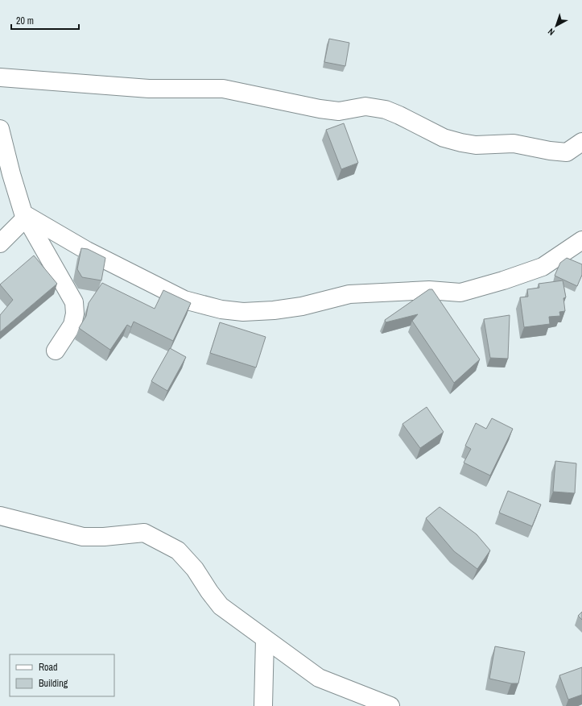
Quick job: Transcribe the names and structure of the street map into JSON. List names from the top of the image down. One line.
{"legend":["Road","Building"],"scale_bar":"20 m","north":"bottom left"}
